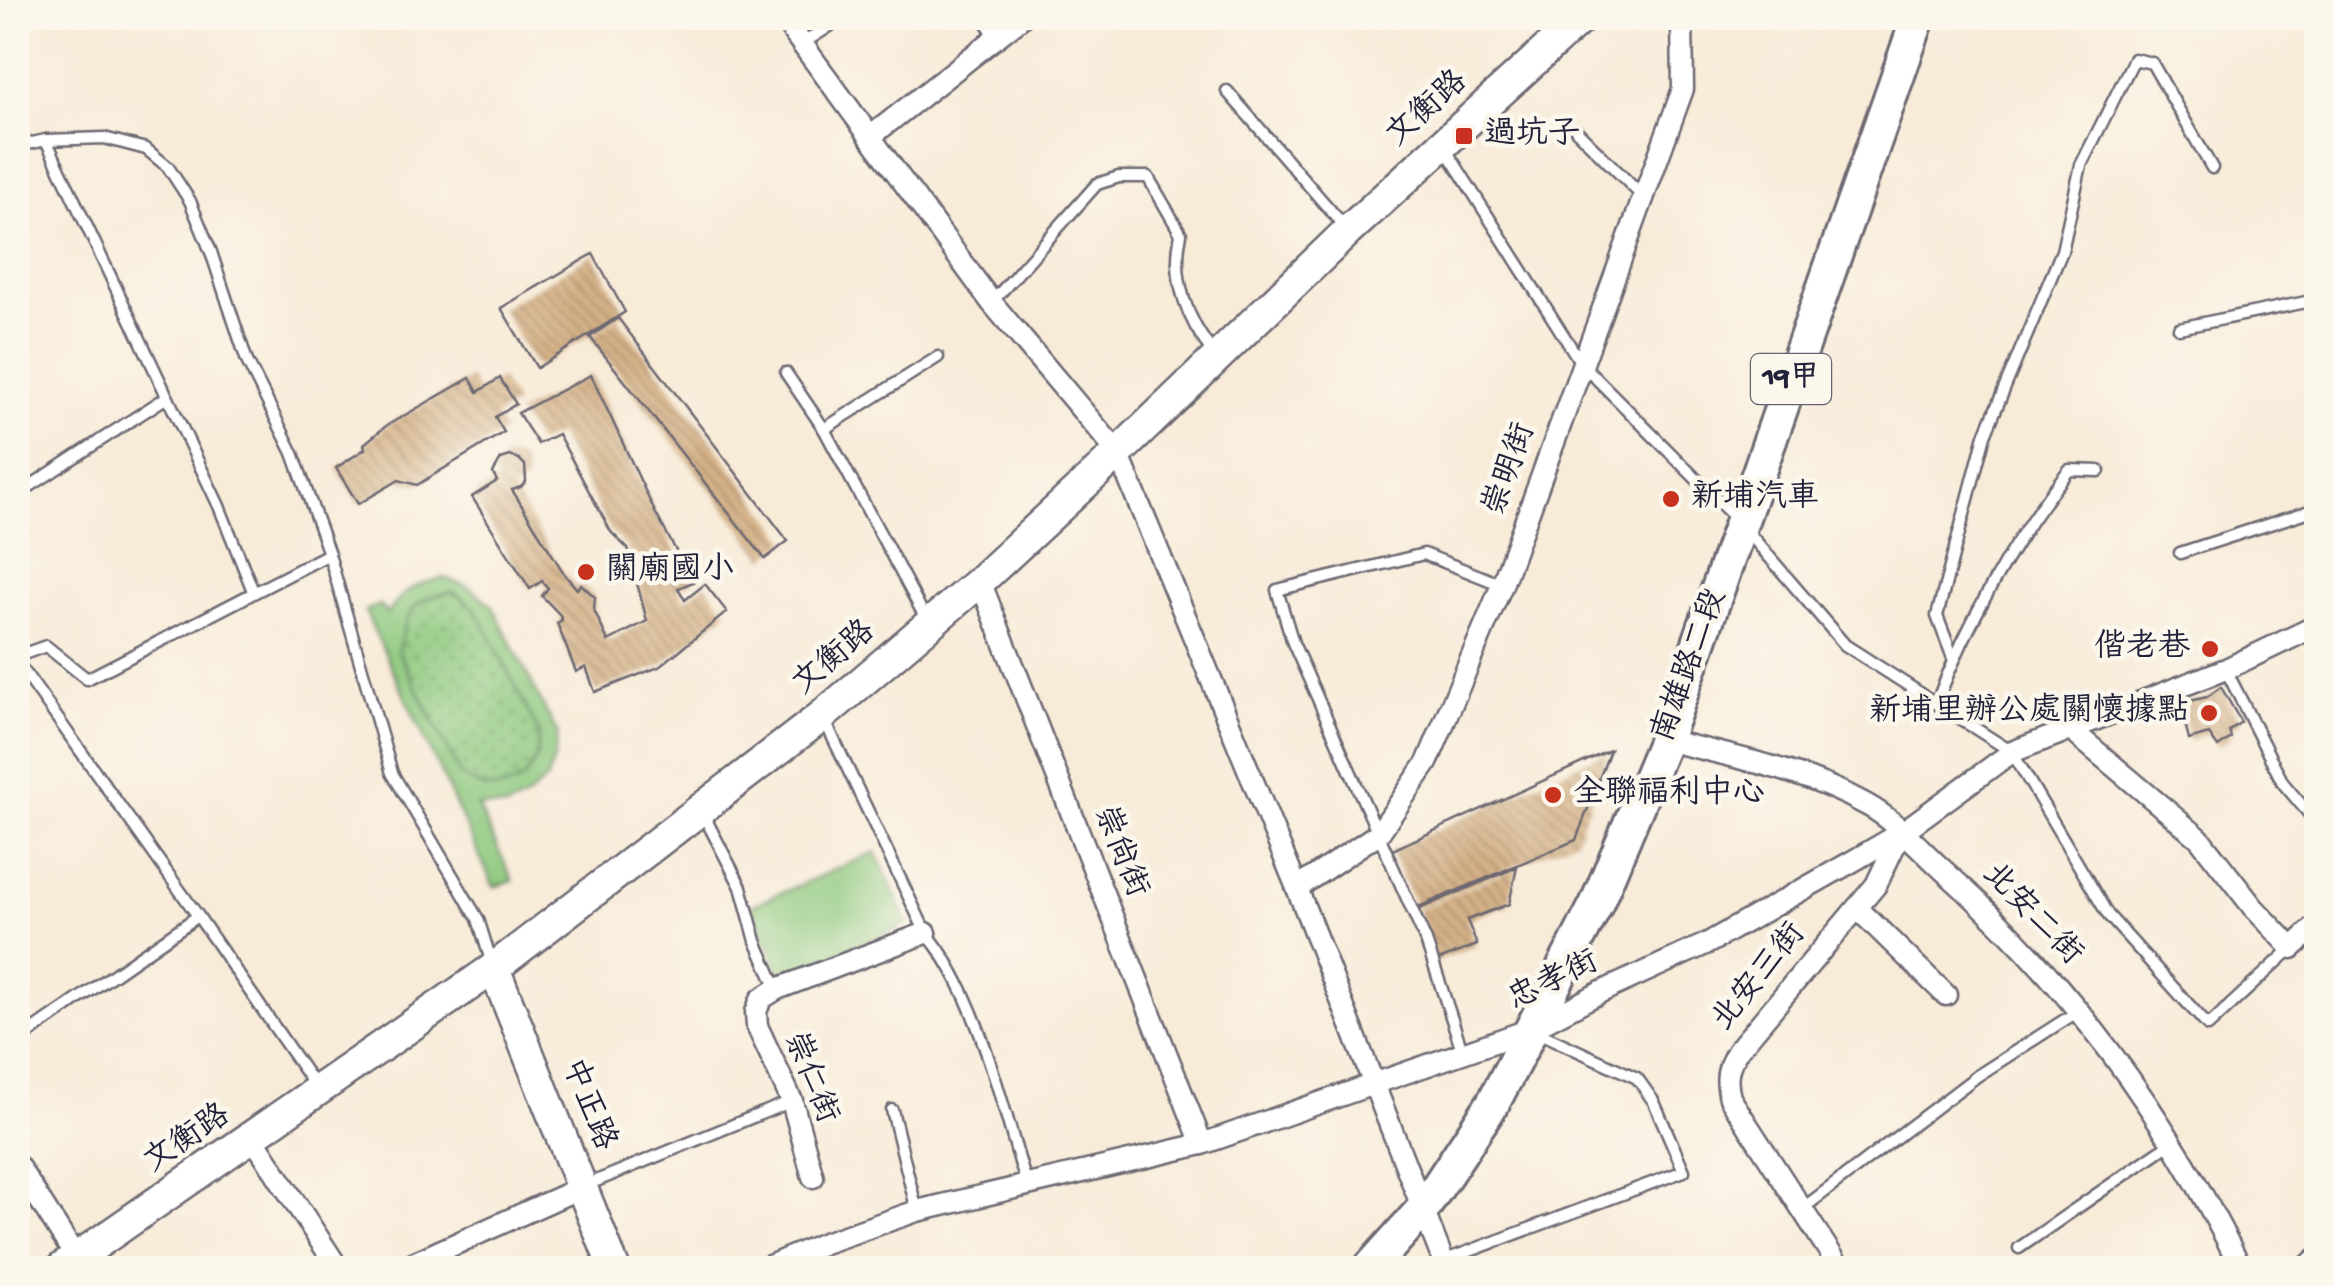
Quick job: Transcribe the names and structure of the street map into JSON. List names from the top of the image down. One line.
{"streets":{"main road":["19甲","南雄路二段"],"street":["文衡路","崇明街","崇尚街","北安二街","北安三街","忠孝街","崇仁街","中正路"]},"crossings":[["文衡路","崇尚街"],["文衡路","中正路"],["南雄路二段","北安二街"],["南雄路二段","忠孝街"],["崇尚街","忠孝街"],["北安二街","北安三街"],["北安二街","忠孝街"],["北安三街","忠孝街"]],"places":{"transit":["過坑子"],"other":["新埔汽車","關廟國小","偕老巷","新埔里辦公處關懷據點","全聯福利中心"]}}
